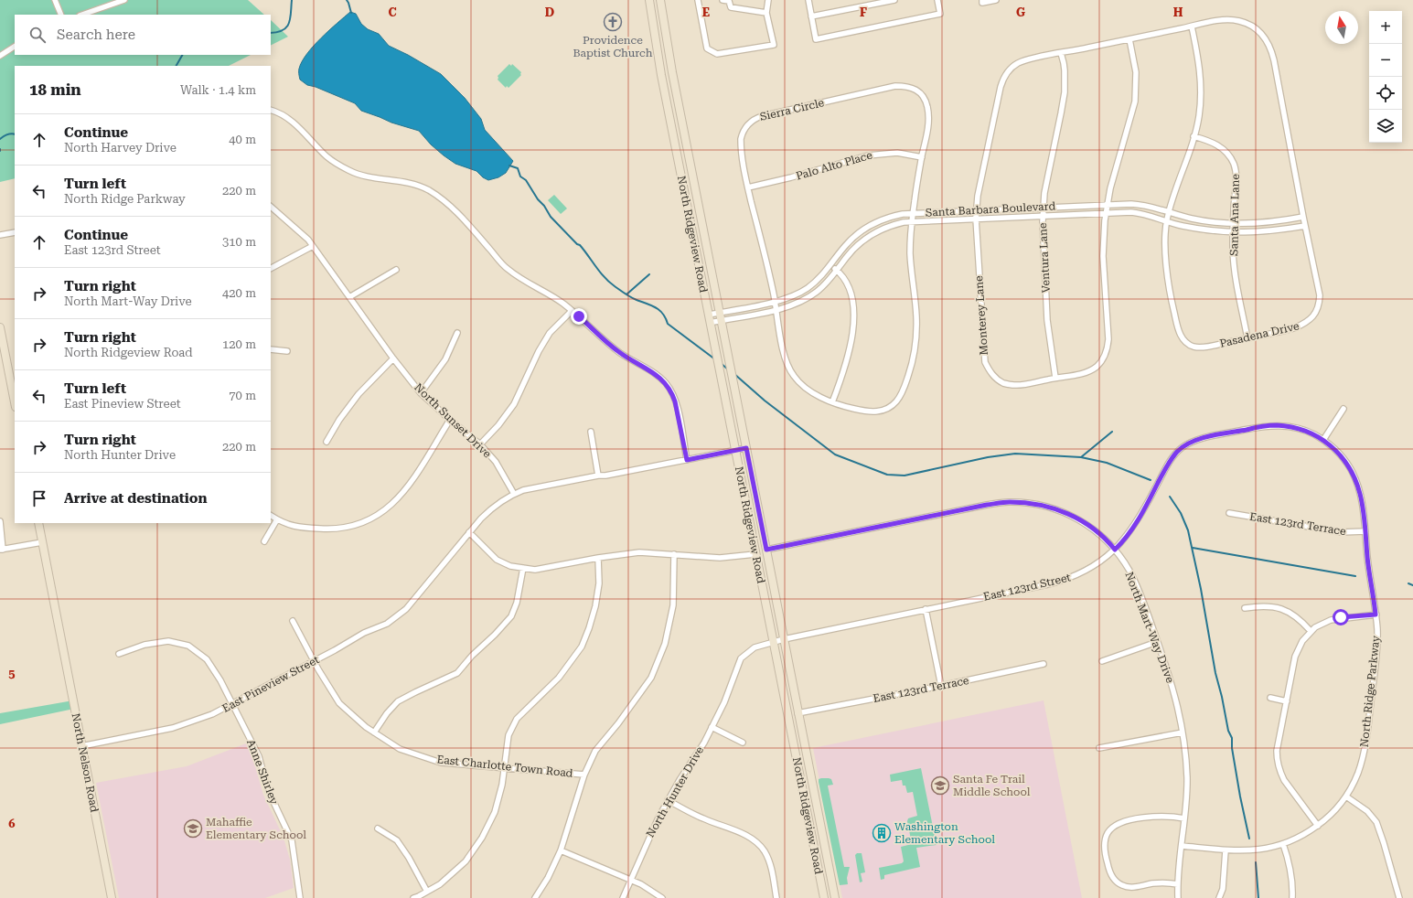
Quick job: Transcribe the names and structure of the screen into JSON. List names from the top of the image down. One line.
{"streets":{"main road":["North Ridgeview Road","North Nelson Road"],"street":["Sierra Circle","Palo Alto Place","Santa Barbara Boulevard","Santa Ana Lane","Ventura Lane","Monterey Lane","Pasadena Drive","North Sunset Drive","East 123rd Terrace","East 123rd Street","North Mart-Way Drive","East Pineview Street","North Ridge Parkway","East Charlotte Town Road","Anne Shirley","North Hunter Drive"]},"crossings":[["Sierra Circle","Palo Alto Place"],["Sierra Circle","Santa Barbara Boulevard"],["Santa Barbara Boulevard","Santa Ana Lane"],["Santa Barbara Boulevard","North Ridgeview Road"],["Santa Barbara Boulevard","Ventura Lane"],["Santa Barbara Boulevard","Monterey Lane"],["Santa Barbara Boulevard","Pasadena Drive"],["Santa Ana Lane","Pasadena Drive"],["North Ridgeview Road","East 123rd Terrace"],["North Ridgeview Road","East 123rd Street"],["North Ridgeview Road","North Mart-Way Drive"],["North Ridgeview Road","North Hunter Drive"],["Ventura Lane","Monterey Lane"],["Monterey Lane","Pasadena Drive"],["North Sunset Drive","East Pineview Street"],["East 123rd Terrace","North Ridge Parkway"],["East 123rd Street","North Mart-Way Drive"],["East 123rd Street","North Ridge Parkway"],["East 123rd Street","North Hunter Drive"],["North Mart-Way Drive","North Ridge Parkway"],["East Pineview Street","North Nelson Road"],["East Pineview Street","East Charlotte Town Road"],["East Pineview Street","Anne Shirley"]],"places":{"church":["Providence Baptist Church"],"school or university":["Santa Fe Trail Middle School","Mahaffie Elementary School"],"building":["Washington Elementary School"]},"north":"top","page":{"map_buttons":["+","−"],"search":"Search here","heading":["18 min","Walk · 1.4 km"],"list":[["Continue","North Harvey Drive","40 m"],["Turn left","North Ridge Parkway","220 m"],["Continue","East 123rd Street","310 m"],["Turn right","North Mart-Way Drive","420 m"],["Turn right","North Ridgeview Road","120 m"],["Turn left","East Pineview Street","70 m"],["Turn right","North Hunter Drive","220 m"],"Arrive at destination"]},"grid":{"columns":["C","D","E","F","G","H"],"rows":["5","6"]}}
